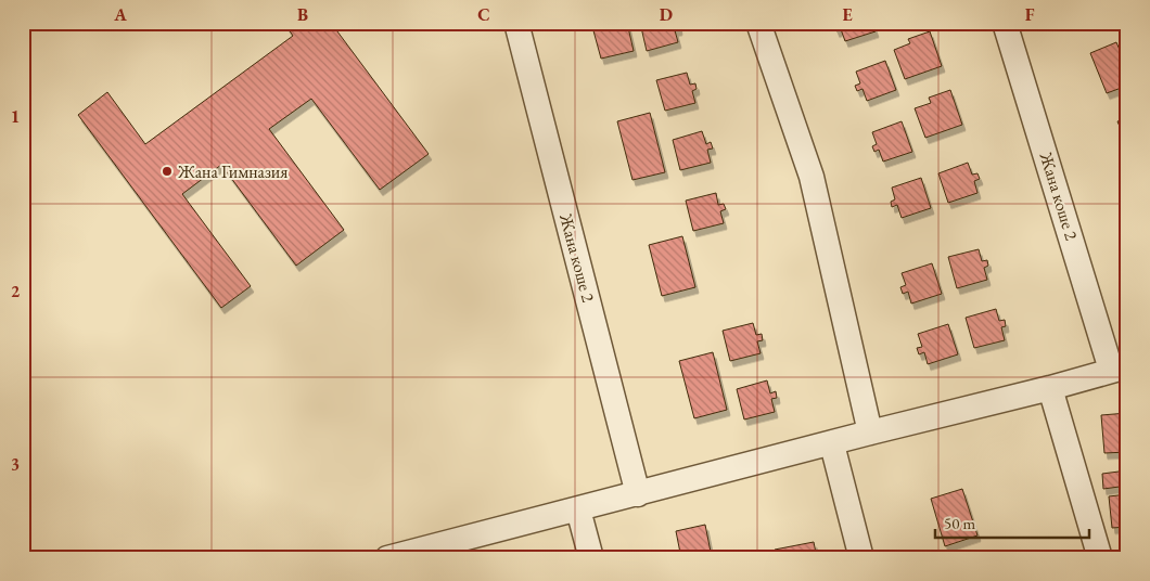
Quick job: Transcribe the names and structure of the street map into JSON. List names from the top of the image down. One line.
{"streets":{"street":["Жана коше 2"]},"places":["Жана Гимназия"],"scale_bar":"50 m","grid":{"columns":["A","B","C","D","E","F"],"rows":["1","2","3"]}}
